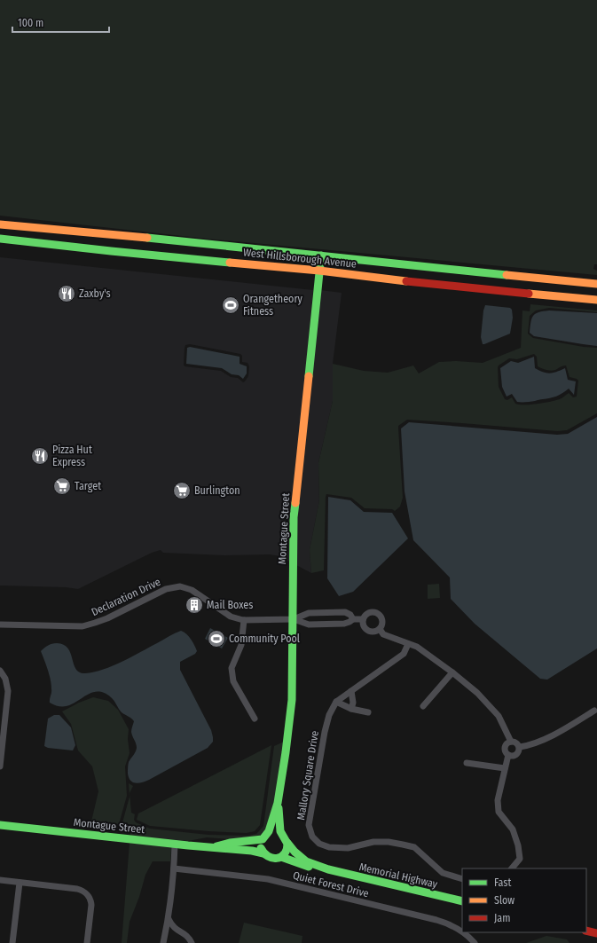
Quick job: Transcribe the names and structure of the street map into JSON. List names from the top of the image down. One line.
{"streets":{"main road":["West Hillsborough Avenue","Montague Street","Memorial Highway"],"street":["Declaration Drive","Mallory Square Drive","Quiet Forest Drive"]},"crossings":[["West Hillsborough Avenue","Montague Street"],["Montague Street","Declaration Drive"],["Montague Street","Memorial Highway"]],"places":{"restaurant":["Zaxby's","Pizza Hut Express"],"sports":["Orangetheory Fitness","Community Pool"],"supermarket":["Target","Burlington"],"building":["Mail Boxes"]},"legend":["Fast","Slow","Jam"],"scale_bar":"100 m"}
